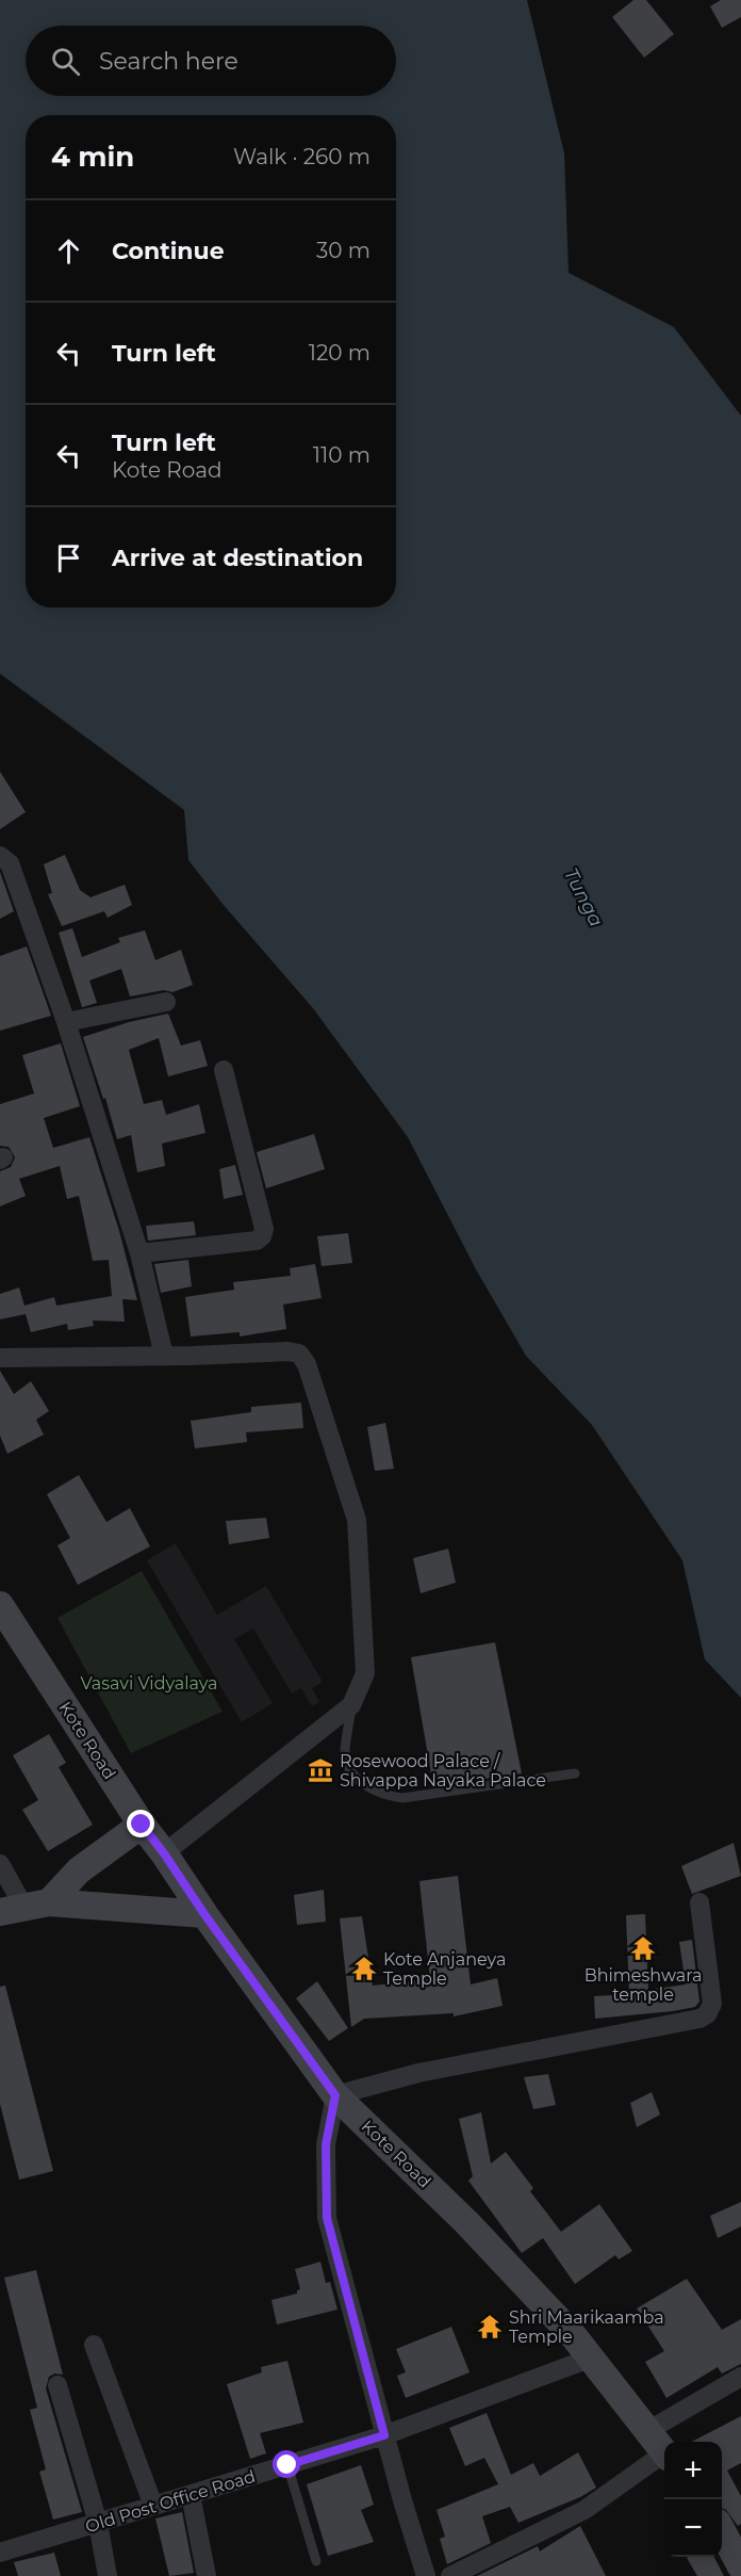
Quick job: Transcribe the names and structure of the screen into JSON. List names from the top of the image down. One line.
{"streets":{"street":["Kote Road","Old Post Office Road"]},"crossings":[["Kote Road","Old Post Office Road"]],"water":["Tunga"],"parks":["Vasavi Vidyalaya"],"places":{"museum":["Rosewood Palace / Shivappa Nayaka Palace"],"temple":["Bhimeshwara temple","Kote Anjaneya Temple","Shri Maarikaamba Temple"]},"page":{"search":"Search here","heading":["4 min","Walk · 260 m"],"list":[["Continue","30 m"],["Turn left","120 m"],["Turn left","Kote Road","110 m"],"Arrive at destination"],"map_buttons":["+","−"]}}
